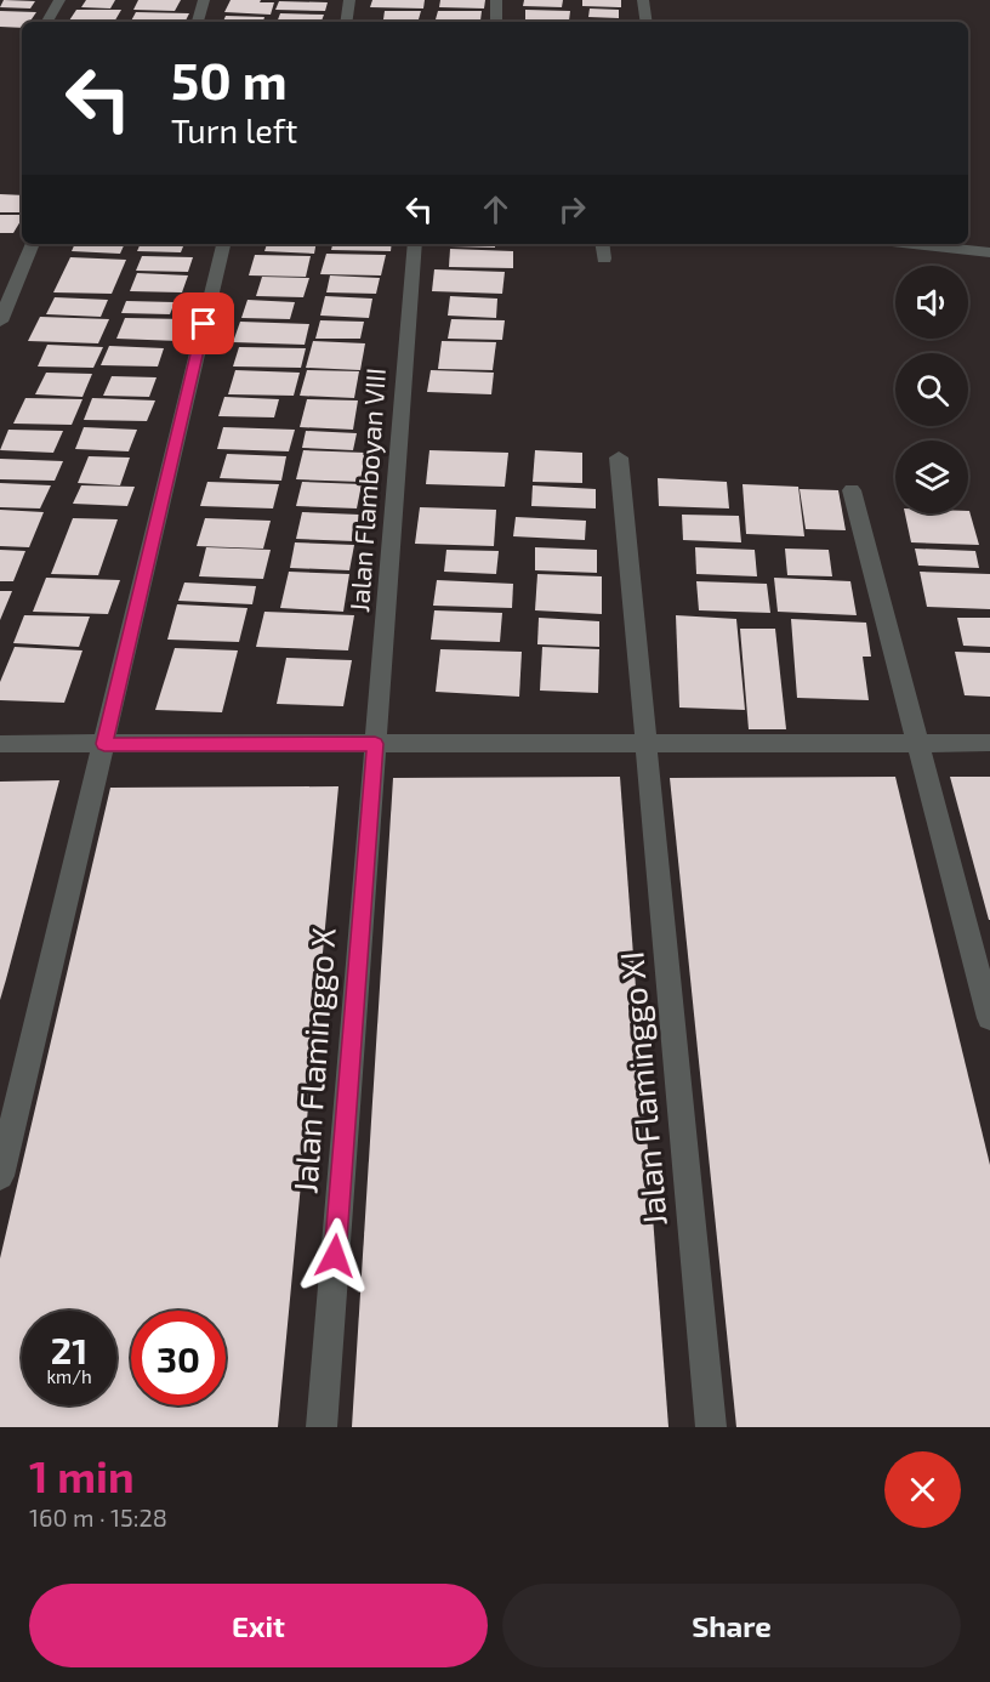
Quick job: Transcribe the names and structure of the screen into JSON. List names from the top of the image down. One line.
{"streets":{"street":["Jalan Flamboyan VIII","Jalan Flaminggo X","Jalan Flaminggo XI"]},"crossings":[["Jalan Flamboyan VIII","Jalan Flaminggo X"]],"page":{"turn":["50 m","Turn left"],"speed":"21 km/h","limit":"30","heading":["1 min","160 m · 15:28"],"buttons":["Exit","Share"]}}
